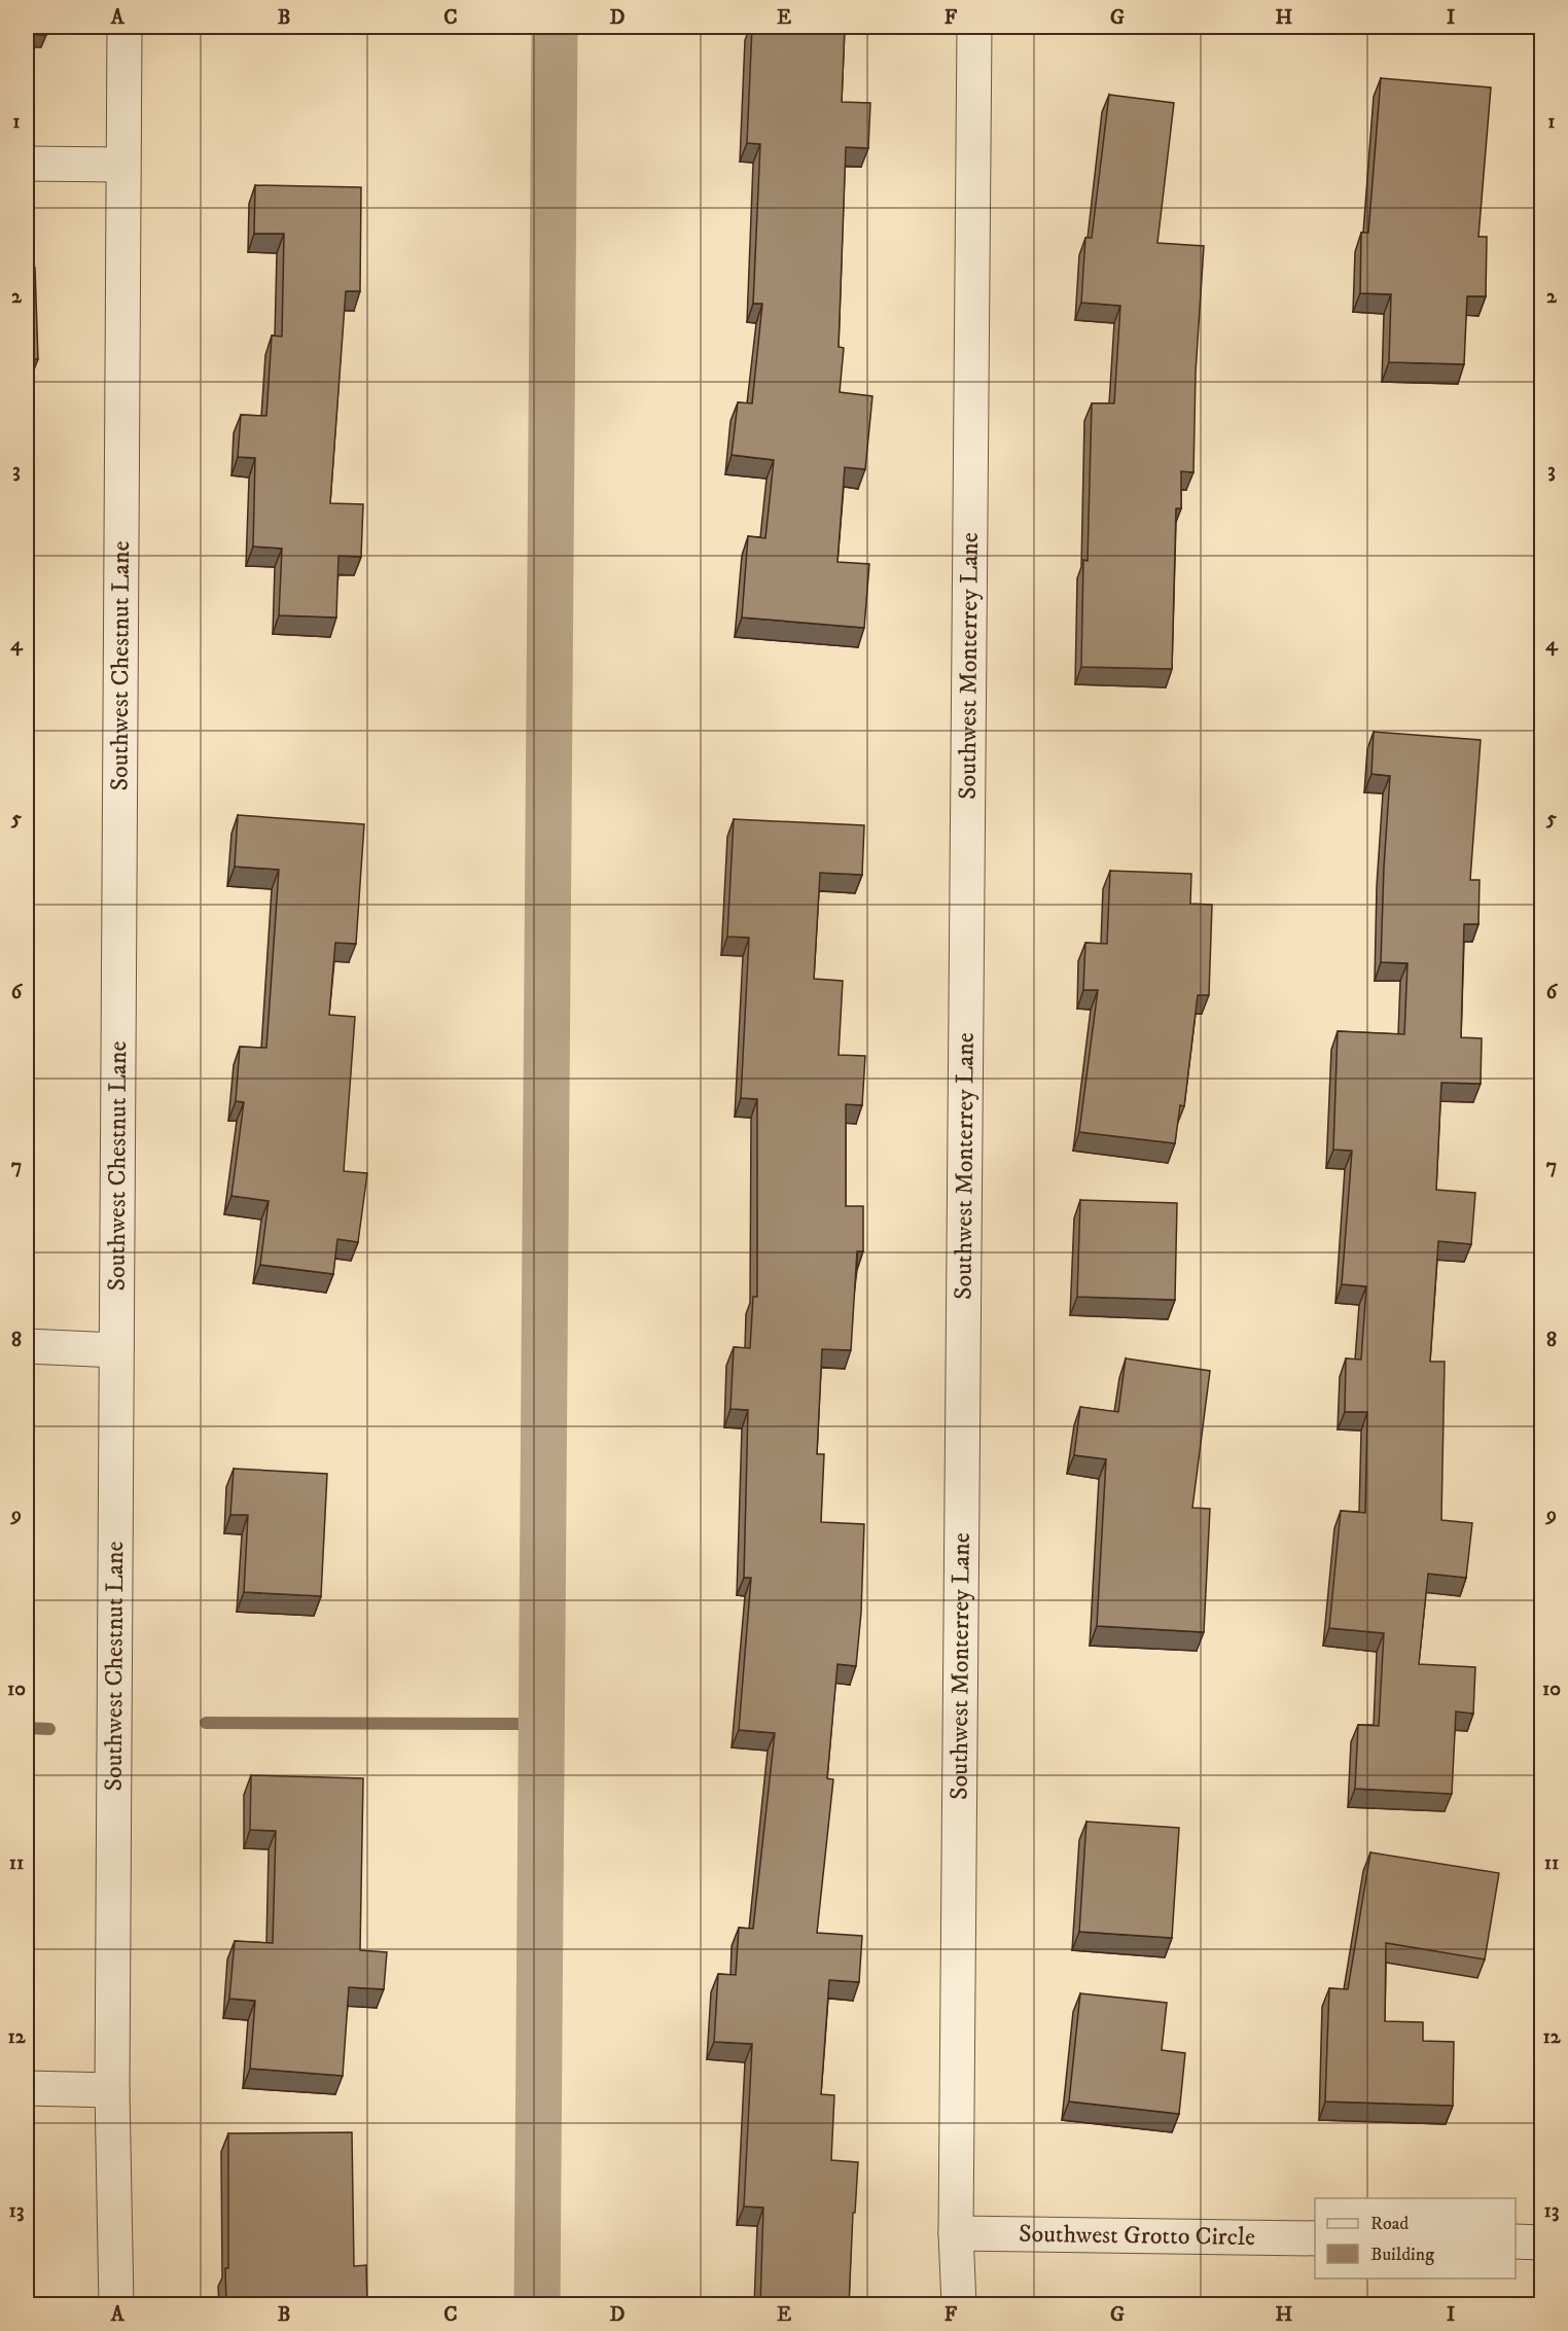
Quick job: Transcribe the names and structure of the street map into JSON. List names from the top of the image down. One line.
{"streets":{"street":["Southwest Chestnut Lane","Southwest Monterrey Lane","Southwest Grotto Circle"]},"crossings":[["Southwest Monterrey Lane","Southwest Grotto Circle"]],"legend":["Road","Building"],"grid":{"columns":["A","B","C","D","E","F","G","H","I"],"rows":["1","2","3","4","5","6","7","8","9","10","11","12","13"]}}
